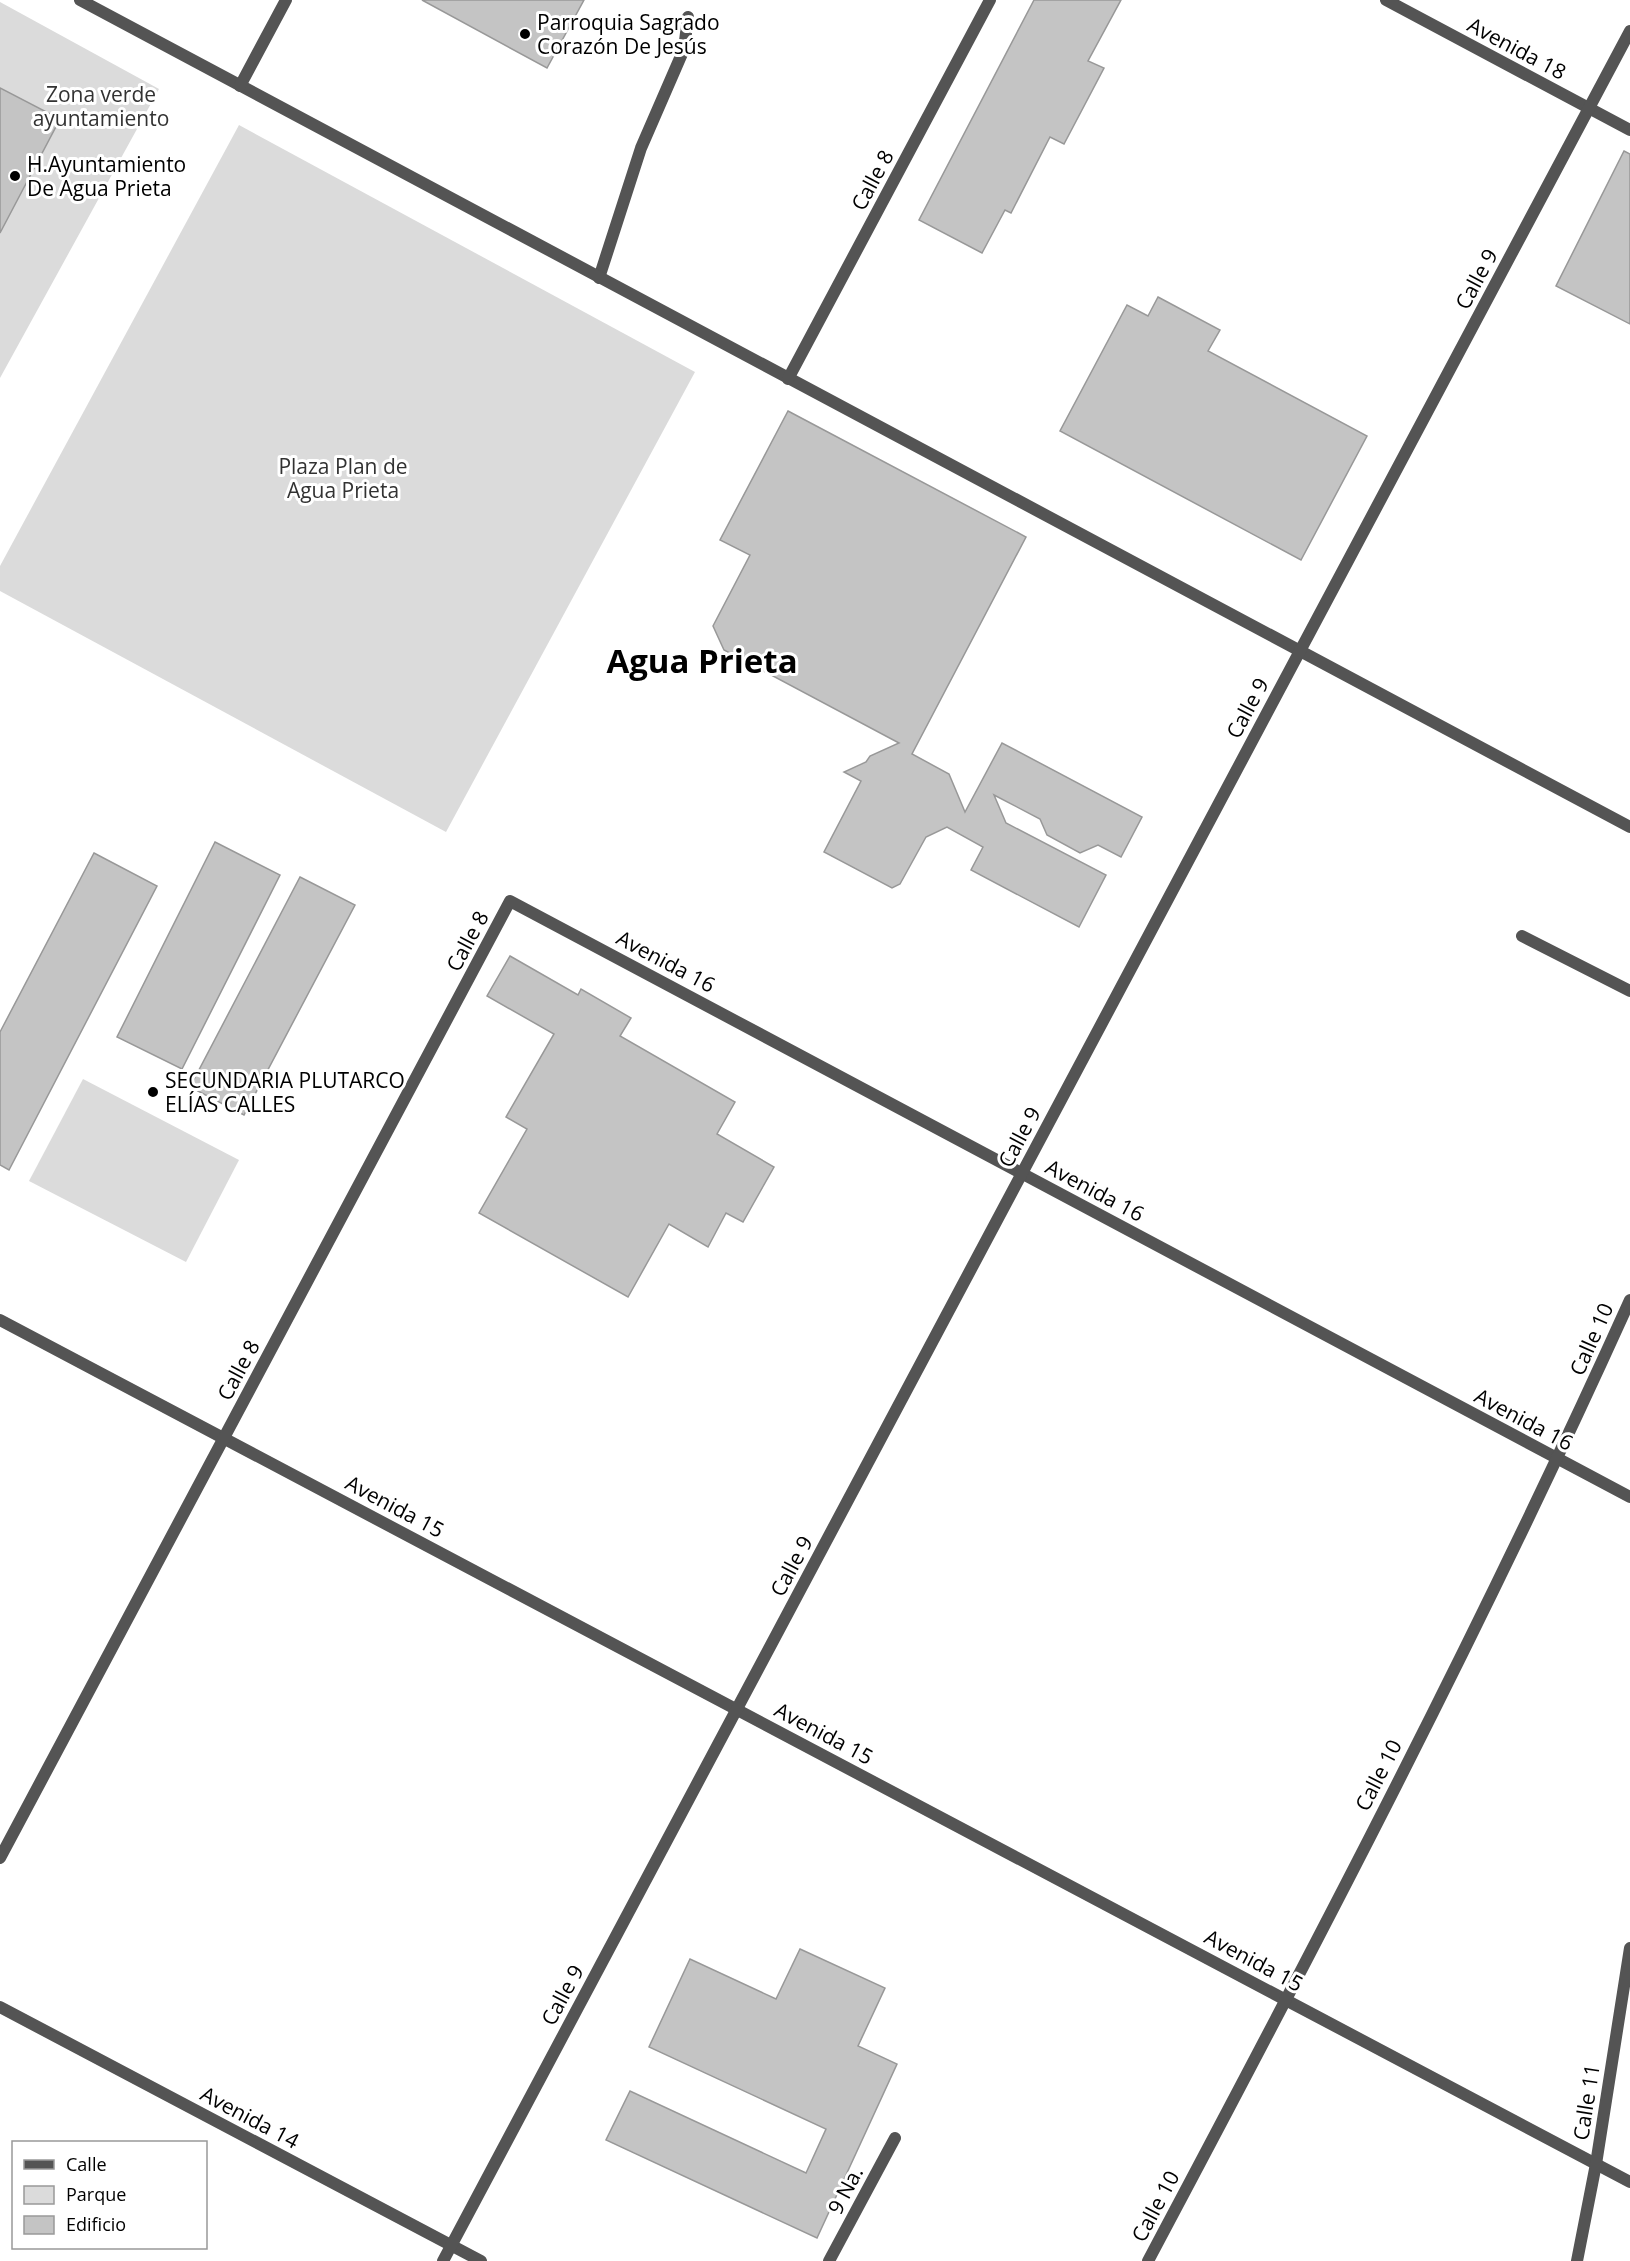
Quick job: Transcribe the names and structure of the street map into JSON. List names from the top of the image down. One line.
{"streets":{"street":["Avenida 18","Calle 8","Calle 9","Avenida 16","Calle 10","Avenida 15","Calle 11","Avenida 14","9 Na."]},"crossings":[["Avenida 18","Calle 9"],["Calle 8","Avenida 16"],["Calle 8","Avenida 15"],["Calle 9","Avenida 16"],["Calle 9","Avenida 15"],["Calle 9","Avenida 14"],["Avenida 16","Calle 10"],["Calle 10","Avenida 15"],["Avenida 15","Calle 11"]],"districts":["Agua Prieta"],"parks":["Zona verde ayuntamiento","Plaza Plan de Agua Prieta"],"places":["Parroquia Sagrado Corazón De Jesús","H.Ayuntamiento De Agua Prieta","SECUNDARIA PLUTARCO ELÍAS CALLES"],"legend":["Calle","Parque","Edificio"]}
